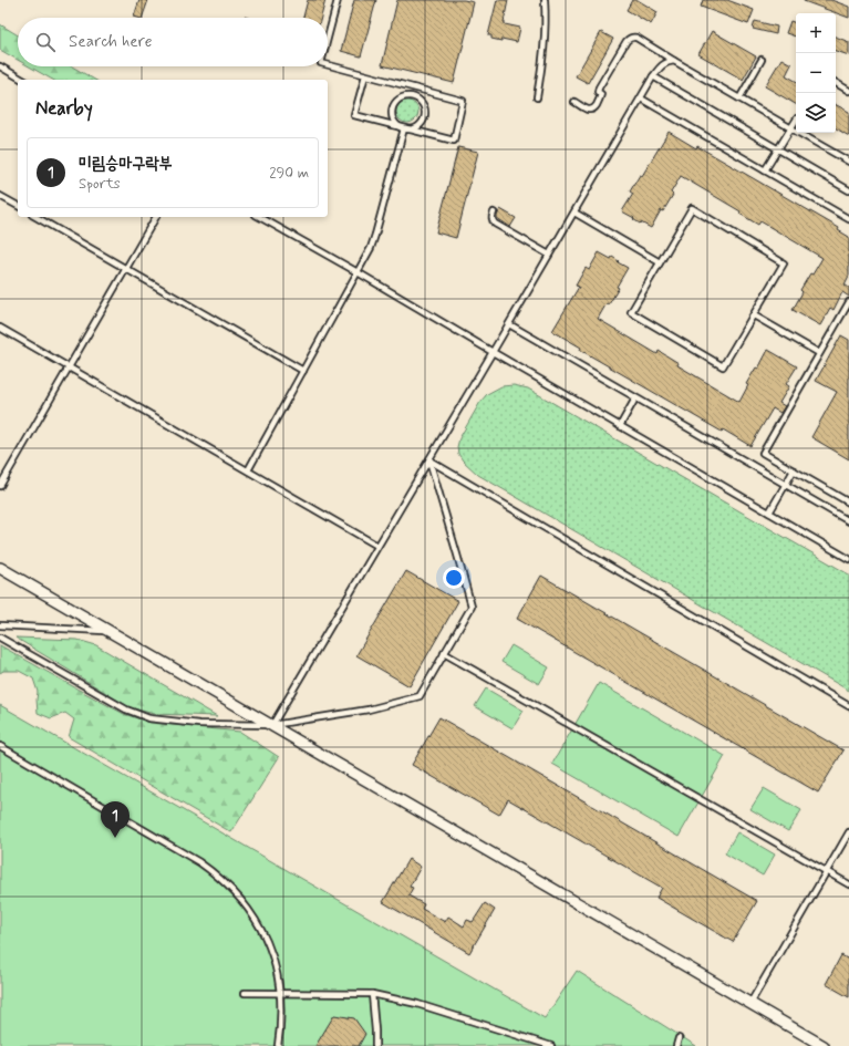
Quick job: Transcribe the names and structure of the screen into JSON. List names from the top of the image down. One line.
{"page":{"map_buttons":["+","−"],"search":"Search here","heading":"Nearby","list":[{"mark":"1","name":"미림승마구락부","note":"Sports","value":"290 m"}],"pins":"1"}}
